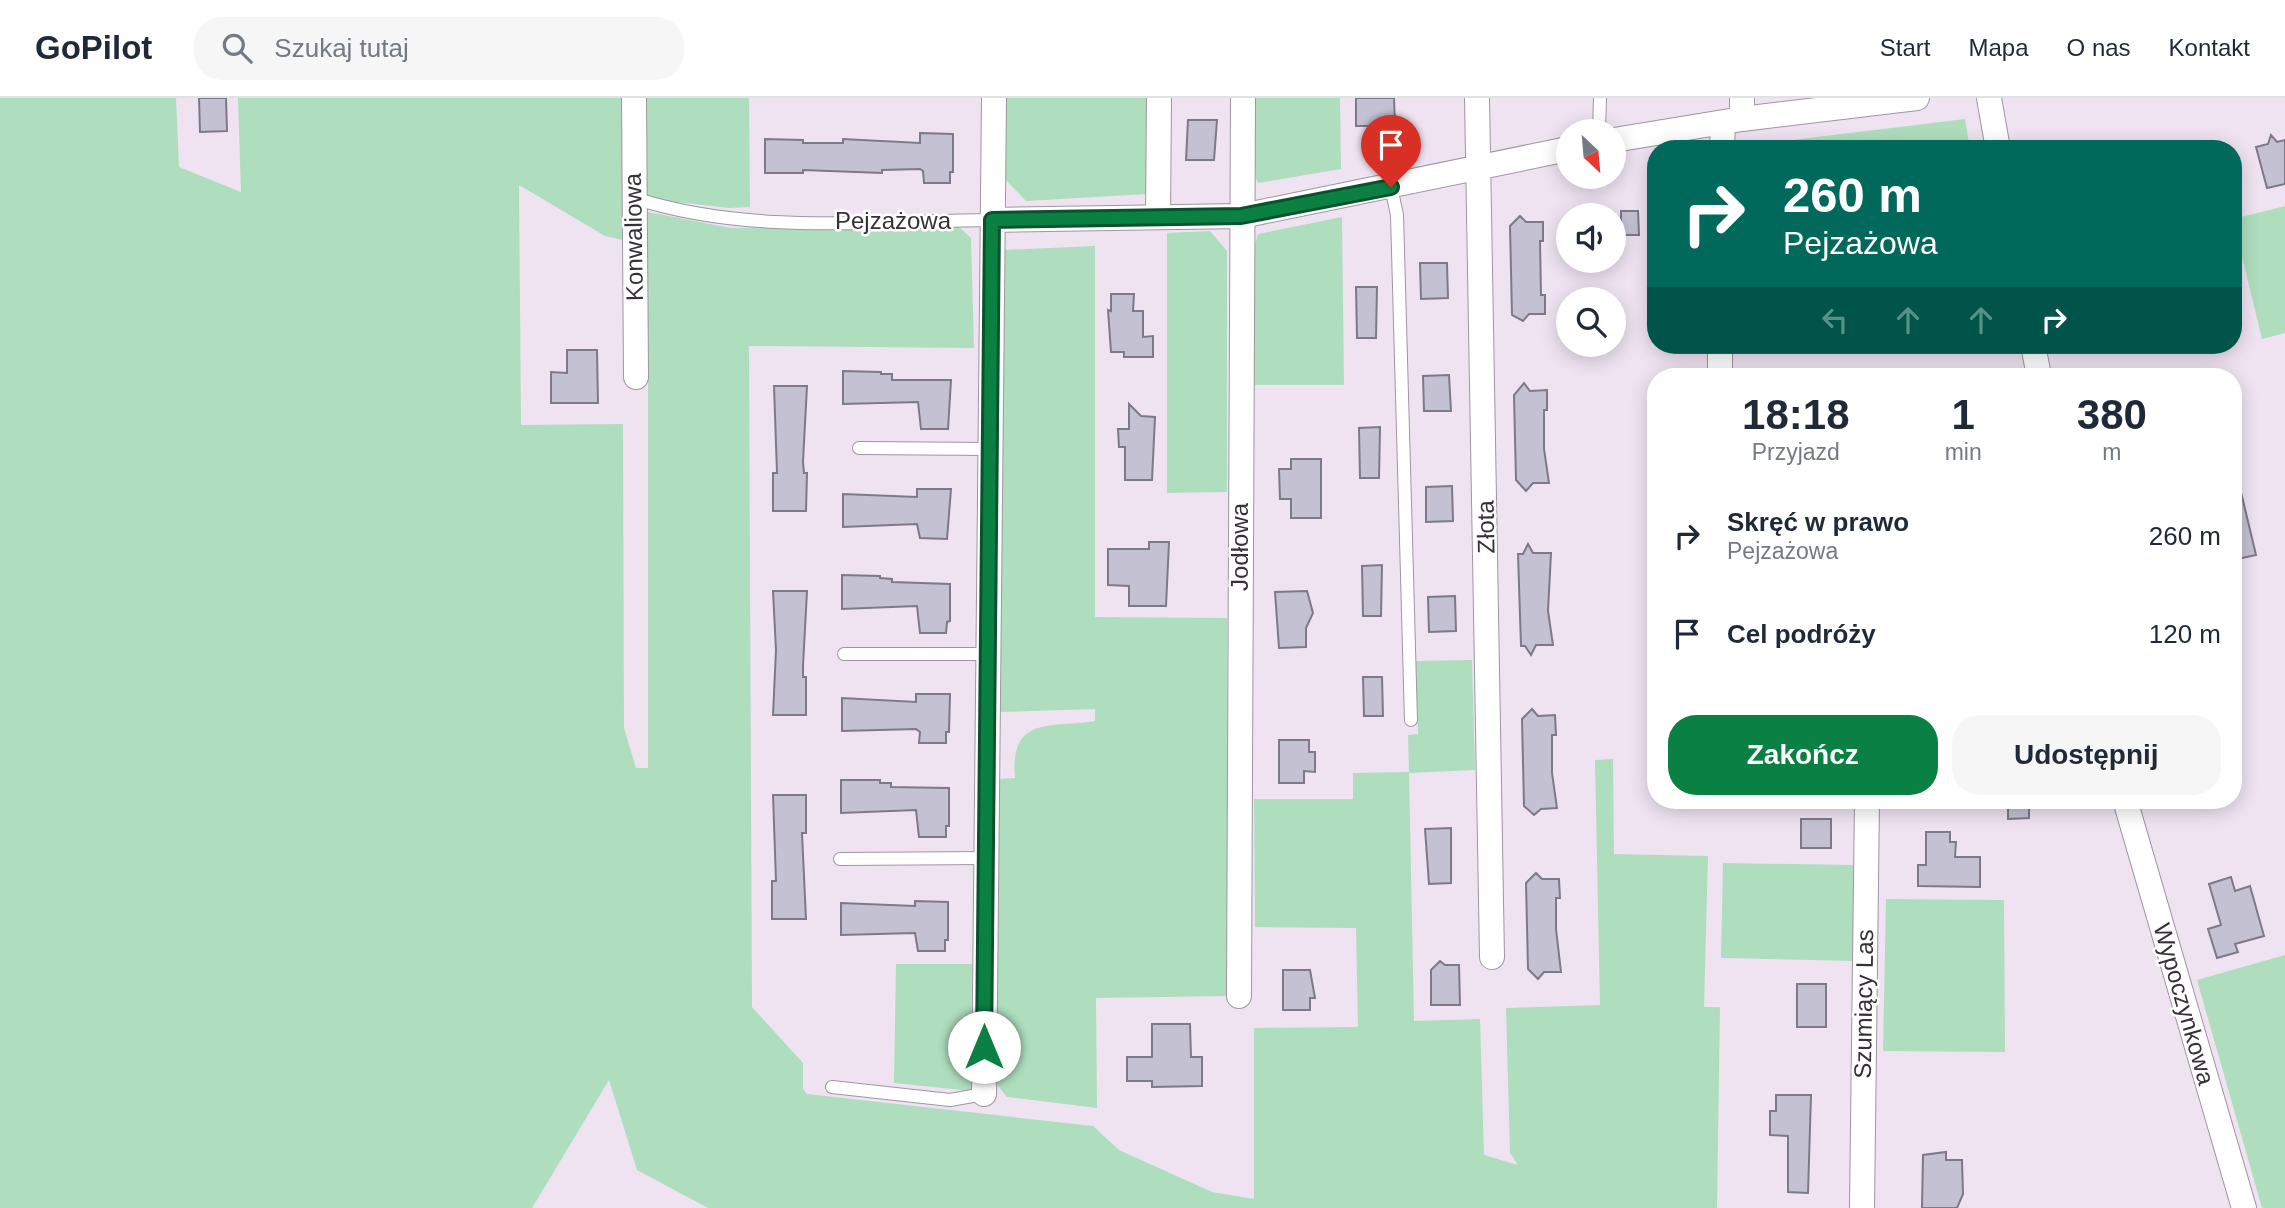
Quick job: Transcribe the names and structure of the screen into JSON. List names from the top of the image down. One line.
{"streets":{"street":["Pejzażowa","Konwaliowa","Złota","Jodłowa","Szumiący Las","Wypoczynkowa"]},"crossings":[["Pejzażowa","Konwaliowa"],["Pejzażowa","Złota"],["Pejzażowa","Jodłowa"]],"north":"bottom right","page":{"header":"GoPilot","search":"Szukaj tutaj","nav":["Start","Mapa","O nas","Kontakt"],"turn":["260 m","Pejzażowa"],"eta":["18:18","Przyjazd","1","min","380","m"],"list":[{"name":"Skręć w prawo","note":"Pejzażowa","value":"260 m"},{"name":"Cel podróży","value":"120 m"}],"buttons":["Zakończ","Udostępnij"]}}
